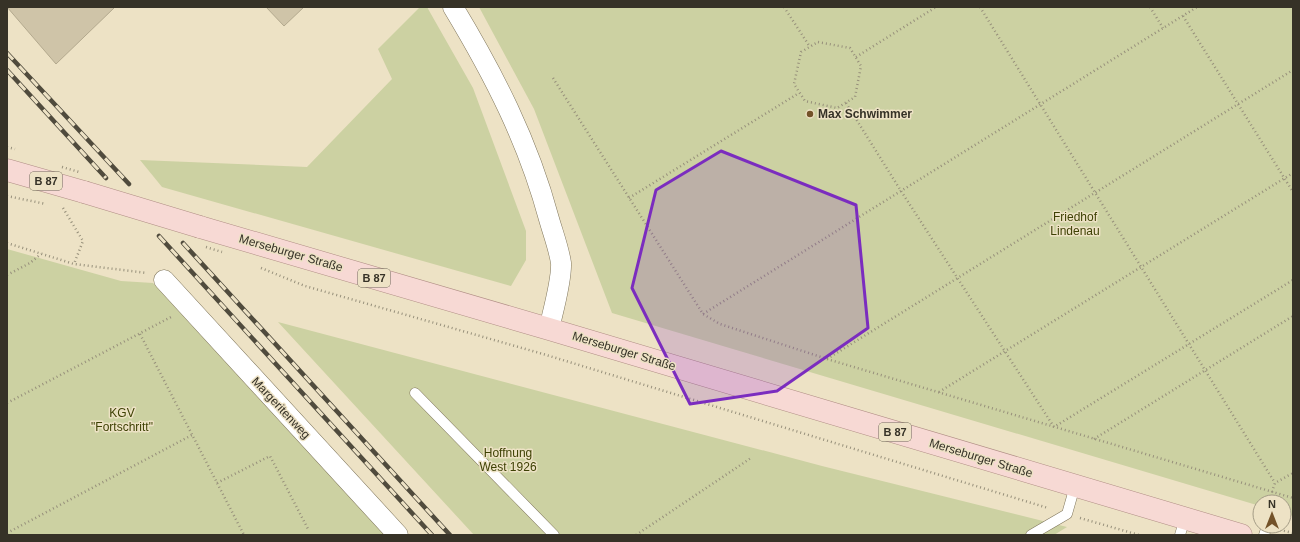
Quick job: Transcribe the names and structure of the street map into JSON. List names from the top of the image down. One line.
{"streets":{"main road":["B 87","Merseburger Straße"],"street":["Margeritenweg"]},"parks":["Friedhof Lindenau","KGV \"Fortschritt\"","Hoffnung West 1926"],"places":["Max Schwimmer"],"north":"top"}
